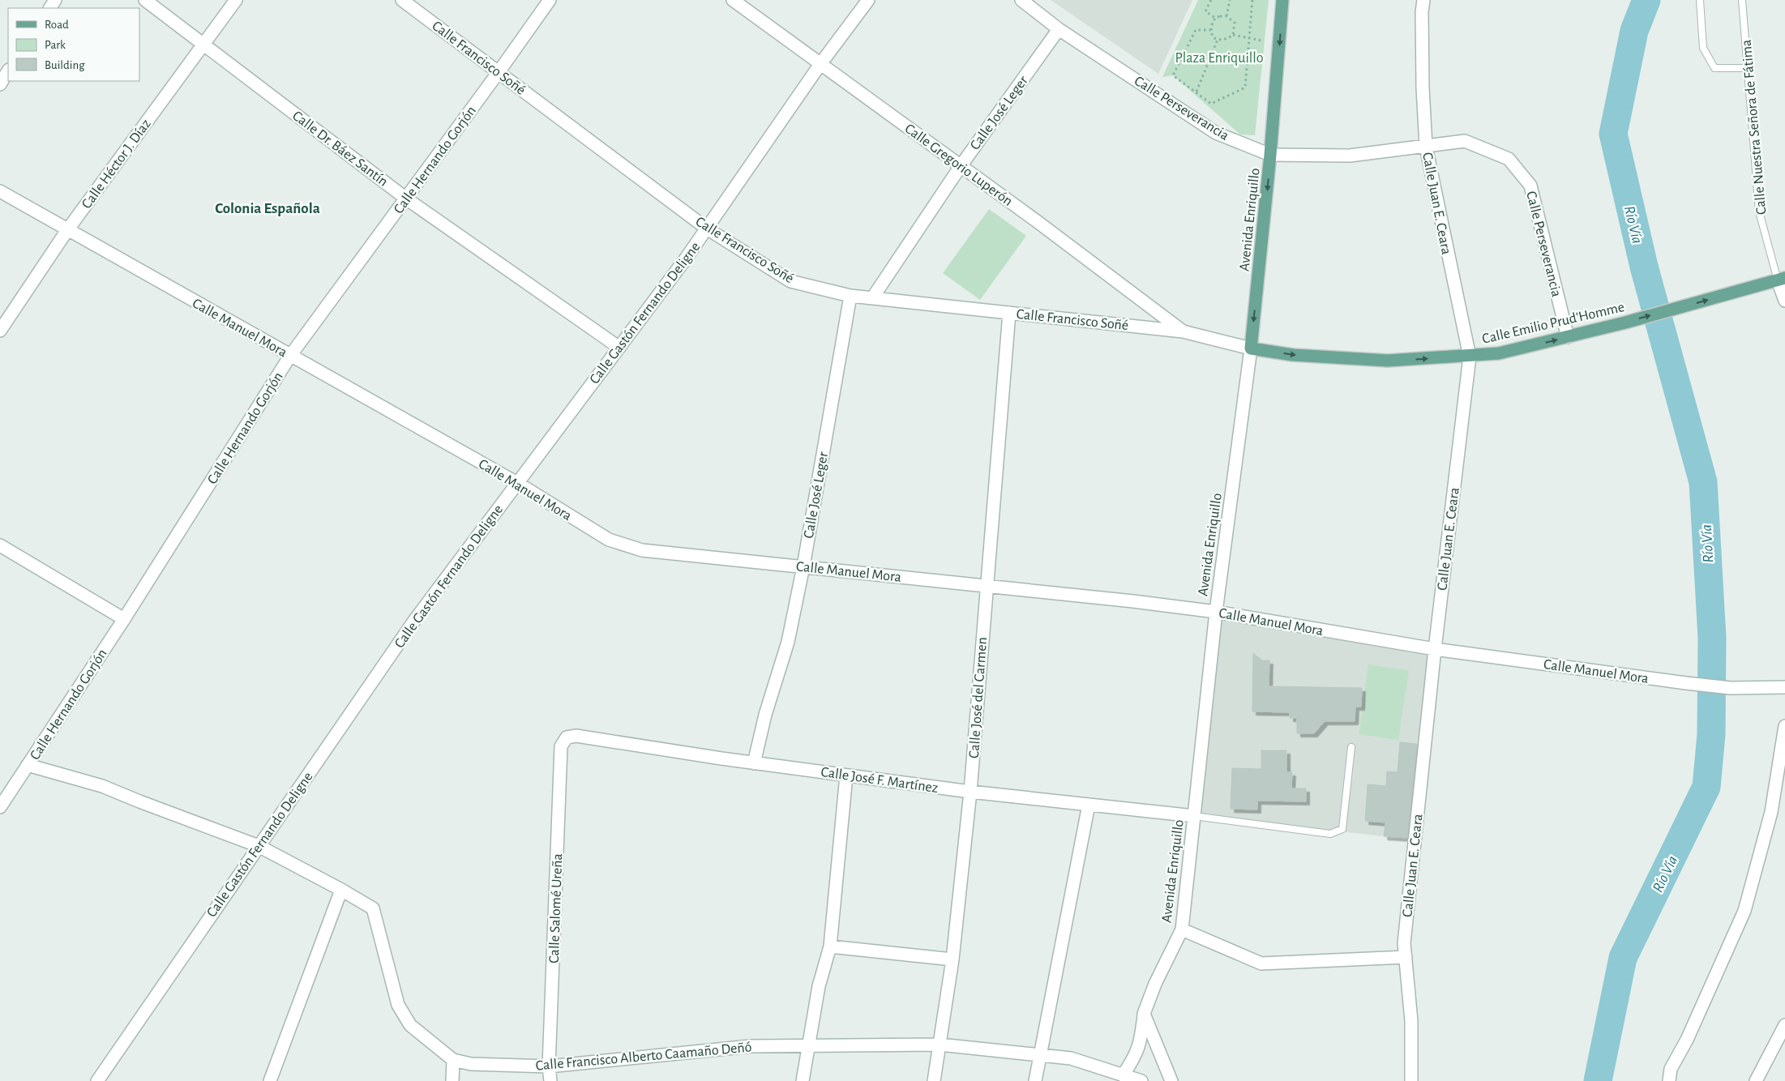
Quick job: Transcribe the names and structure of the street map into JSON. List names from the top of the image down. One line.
{"streets":{"main road":["Avenida Enriquillo","Calle Emilio Prud'Homme"],"street":["Calle Francisco Soñé","Calle Perseverancia","Calle José Leger","Calle Nuestra Señora de Fátima","Calle Dr. Báez Santín","Calle Hernando Gorjón","Calle Héctor J. Díaz","Calle Gregorio Luperón","Calle Juan E. Ceara","Calle Gastón Fernando Deligne","Calle Manuel Mora","Calle José del Carmen","Calle José F. Martínez","Calle Salomé Ureña","Calle Francisco Alberto Caamaño Deñó"]},"crossings":[["Calle Francisco Soñé","Calle José Leger"],["Calle Francisco Soñé","Calle Hernando Gorjón"],["Calle Francisco Soñé","Calle Gregorio Luperón"],["Calle Francisco Soñé","Avenida Enriquillo"],["Calle Francisco Soñé","Calle Gastón Fernando Deligne"],["Calle Francisco Soñé","Calle Emilio Prud'Homme"],["Calle Francisco Soñé","Calle José del Carmen"],["Calle Perseverancia","Calle José Leger"],["Calle Perseverancia","Calle Juan E. Ceara"],["Calle Perseverancia","Avenida Enriquillo"],["Calle Perseverancia","Calle Emilio Prud'Homme"],["Calle José Leger","Calle Gregorio Luperón"],["Calle José Leger","Calle Manuel Mora"],["Calle José Leger","Calle José F. Martínez"],["Calle Nuestra Señora de Fátima","Calle Emilio Prud'Homme"],["Calle Dr. Báez Santín","Calle Hernando Gorjón"],["Calle Dr. Báez Santín","Calle Héctor J. Díaz"],["Calle Dr. Báez Santín","Calle Gastón Fernando Deligne"],["Calle Hernando Gorjón","Calle Manuel Mora"],["Calle Hernando Gorjón","Calle Francisco Alberto Caamaño Deñó"],["Calle Héctor J. Díaz","Calle Manuel Mora"],["Calle Gregorio Luperón","Calle Gastón Fernando Deligne"],["Calle Juan E. Ceara","Calle Emilio Prud'Homme"],["Calle Juan E. Ceara","Calle Manuel Mora"],["Avenida Enriquillo","Calle Emilio Prud'Homme"],["Avenida Enriquillo","Calle Manuel Mora"],["Avenida Enriquillo","Calle José F. Martínez"],["Avenida Enriquillo","Calle Francisco Alberto Caamaño Deñó"],["Calle Gastón Fernando Deligne","Calle Manuel Mora"],["Calle Gastón Fernando Deligne","Calle Francisco Alberto Caamaño Deñó"],["Calle Manuel Mora","Calle José del Carmen"],["Calle José del Carmen","Calle José F. Martínez"],["Calle José del Carmen","Calle Francisco Alberto Caamaño Deñó"],["Calle José F. Martínez","Calle Salomé Ureña"],["Calle Salomé Ureña","Calle Francisco Alberto Caamaño Deñó"]],"one_way":["Calle Emilio Prud'Homme"],"districts":["Colonia Española"],"water":["Río Vía"],"parks":["Plaza Enriquillo"],"legend":["Road","Park","Building"]}
